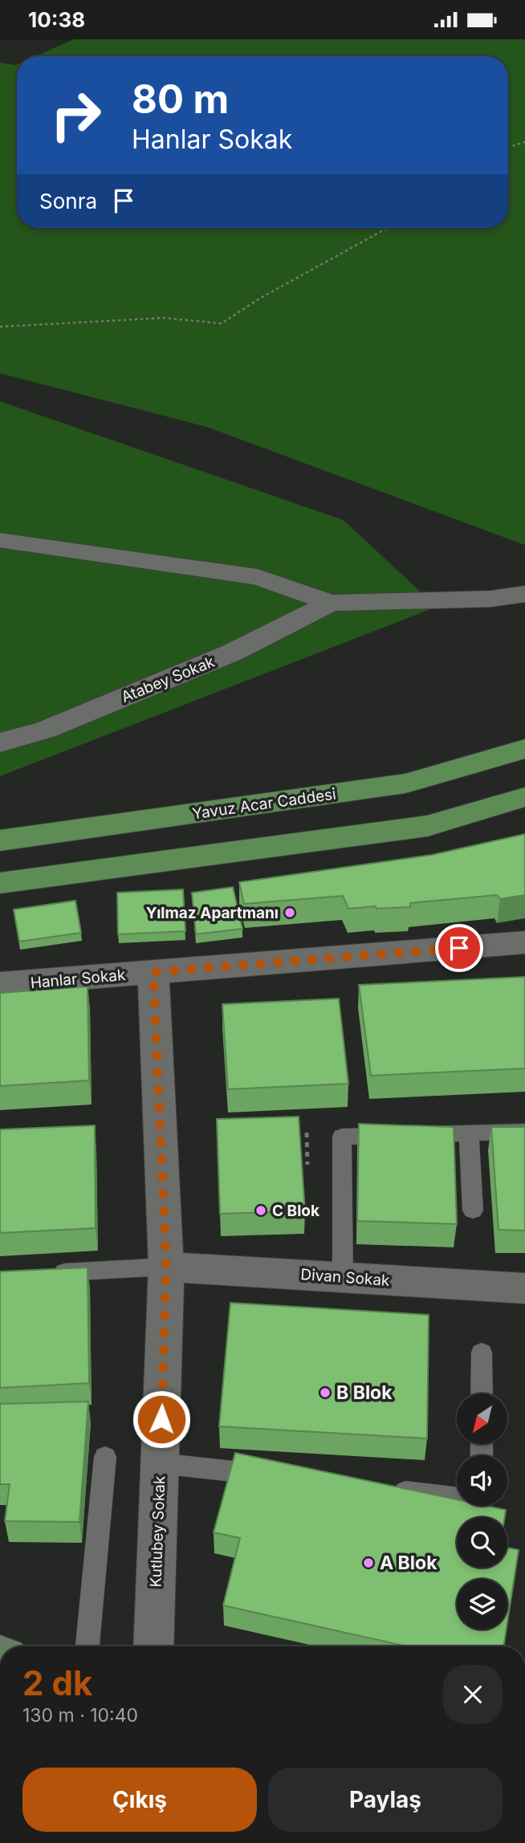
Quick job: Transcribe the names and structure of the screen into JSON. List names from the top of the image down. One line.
{"streets":{"main road":["Yavuz Acar Caddesi"],"street":["Atabey Sokak","Hanlar Sokak","Divan Sokak","Kutlubey Sokak"]},"crossings":[["Hanlar Sokak","Kutlubey Sokak"],["Divan Sokak","Kutlubey Sokak"]],"places":["Yılmaz Apartmanı","C Blok","B Blok","A Blok"],"north":"bottom left","page":{"status":"10:38","turn":["80 m","Hanlar Sokak"],"then":"Sonra","heading":["2 dk","130 m · 10:40"],"buttons":["Çıkış","Paylaş"]}}
